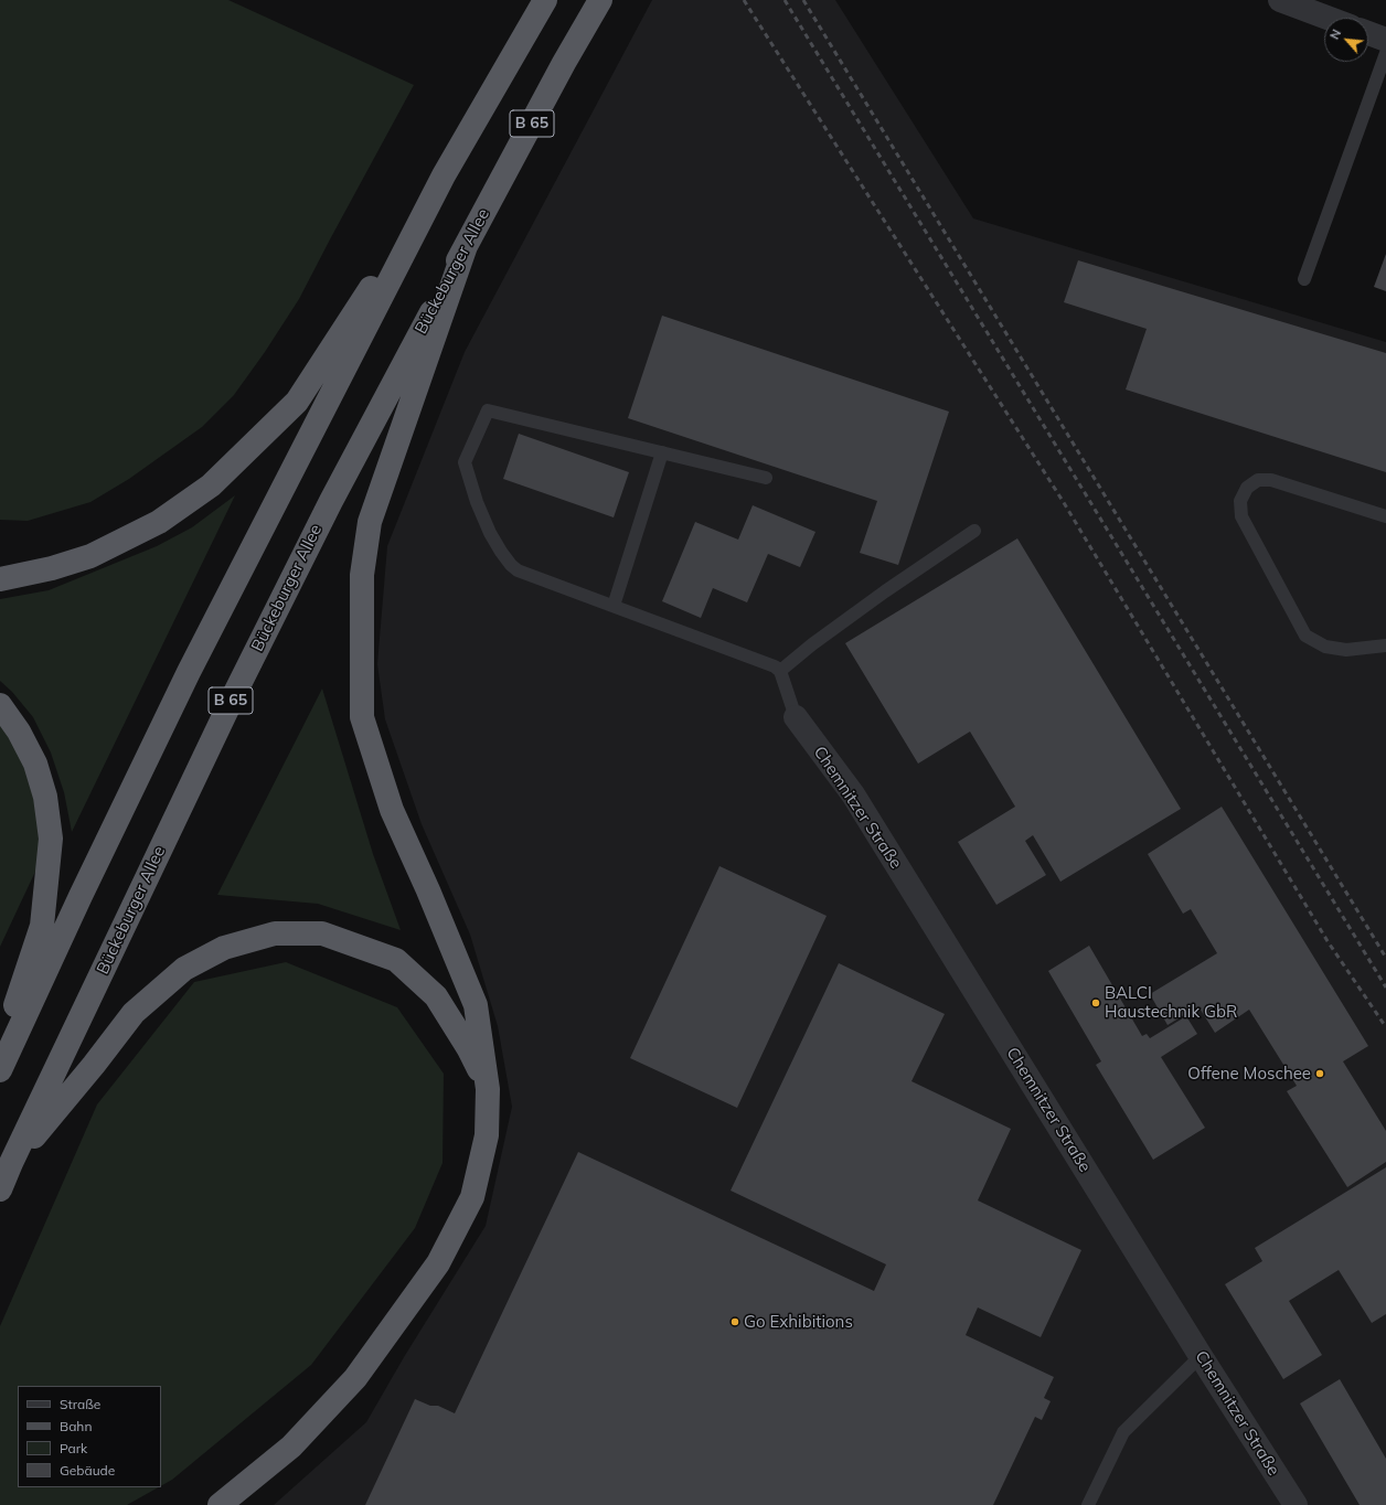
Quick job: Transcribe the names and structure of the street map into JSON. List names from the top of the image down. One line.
{"streets":{"highway":["B 65","Bückeburger Allee"],"street":["Chemnitzer Straße"]},"places":["BALCI Haustechnik GbR","Offene Moschee","Go Exhibitions"],"legend":["Straße","Bahn","Park","Gebäude"],"north":"top left"}
